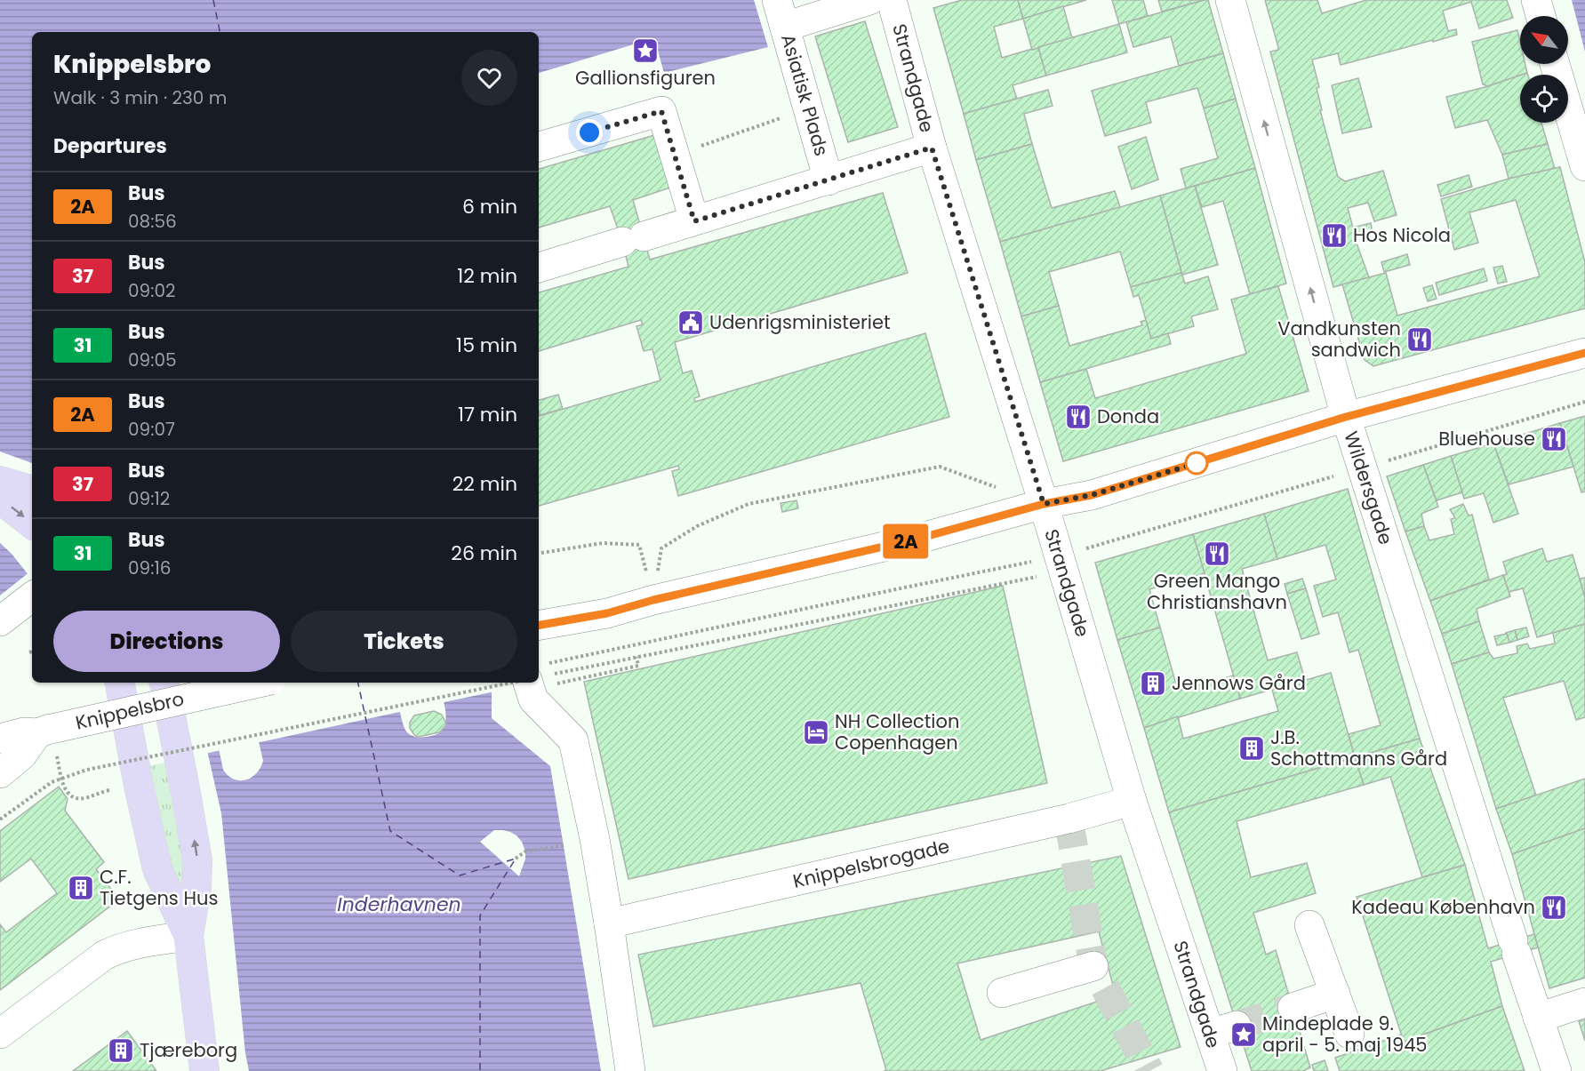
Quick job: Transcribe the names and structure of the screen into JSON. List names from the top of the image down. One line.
{"streets":{"street":["Strandgade","Asiatisk Plads","Wildersgade","Knippelsbro","Knippelsbrogade"]},"crossings":[["Strandgade","Asiatisk Plads"],["Strandgade","Knippelsbrogade"]],"one_way":["Wildersgade"],"water":["Inderhavnen"],"places":{"place":["Gallionsfiguren","Mindeplade 9. april - 5. maj 1945"],"restaurant":["Hos Nicola","Vandkunsten sandwich","Donda","Bluehouse","Green Mango Christianshavn","Kadeau København"],"public building":["Udenrigsministeriet"],"building":["Jennows Gård","J.B. Schottmanns Gård","C.F. Tietgens Hus","Tjæreborg"],"hotel":["NH Collection Copenhagen"]},"lines":["bus line 2A"],"north":"top left","page":{"on_map":"2A","heading":[["Knippelsbro","Walk · 3 min · 230 m"],"Departures"],"list":[{"mark":"2A","name":"Bus","note":"08:56","value":"6 min"},{"mark":"37","name":"Bus","note":"09:02","value":"12 min"},{"mark":"31","name":"Bus","note":"09:05","value":"15 min"},{"mark":"2A","name":"Bus","note":"09:07","value":"17 min"},{"mark":"37","name":"Bus","note":"09:12","value":"22 min"},{"mark":"31","name":"Bus","note":"09:16","value":"26 min"}],"buttons":["Directions","Tickets"]}}
